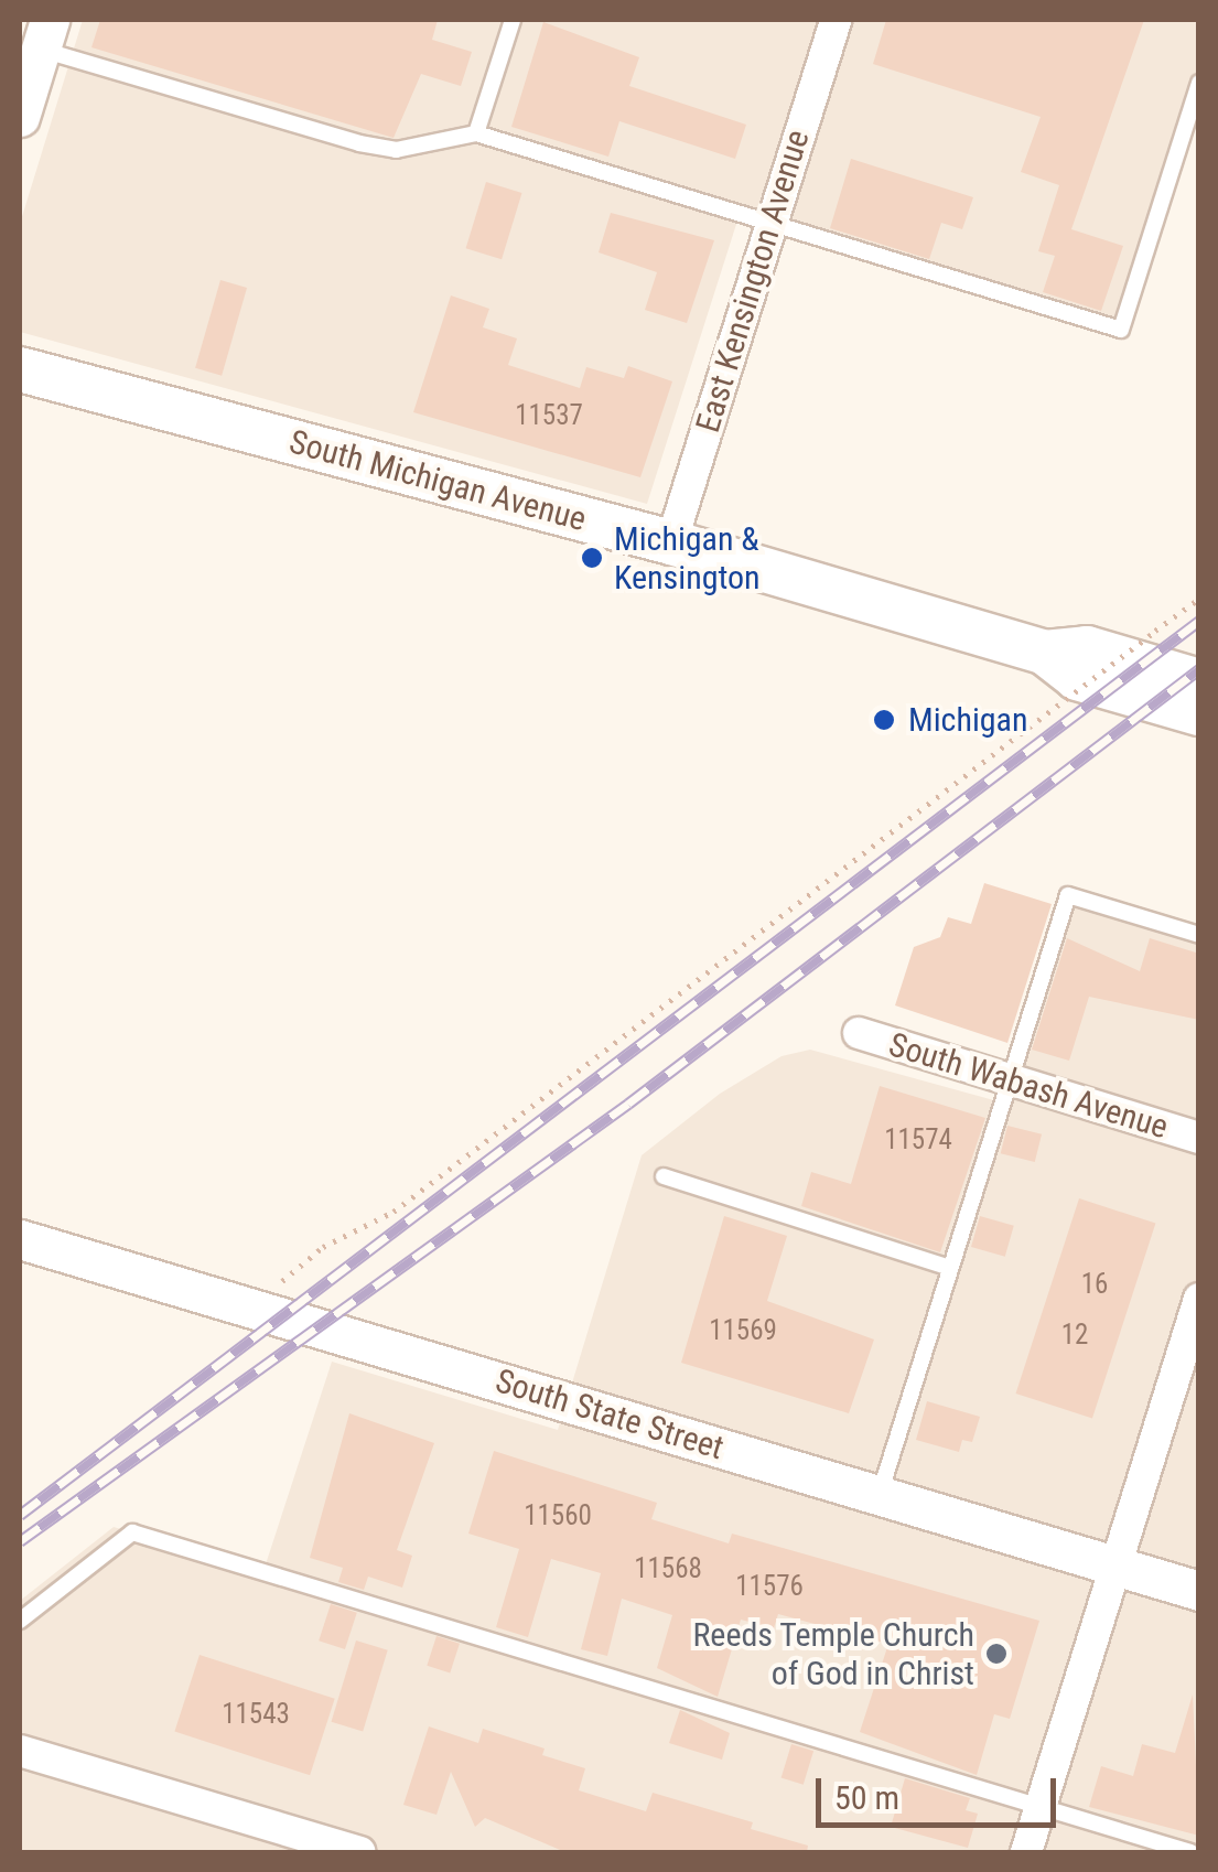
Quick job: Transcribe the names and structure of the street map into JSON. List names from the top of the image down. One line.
{"streets":{"main road":["South Michigan Avenue"],"street":["East Kensington Avenue","South Wabash Avenue","South State Street"]},"crossings":[["East Kensington Avenue","South Michigan Avenue"]],"places":["Michigan & Kensington","Michigan","Reeds Temple Church of God in Christ"],"house_numbers":["11537","11574","16","11569","12","11560","11568","11576","11543"],"scale_bar":"50 m"}
